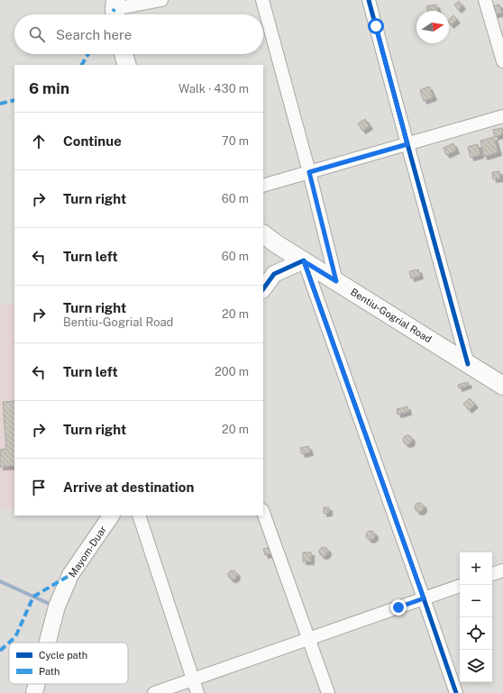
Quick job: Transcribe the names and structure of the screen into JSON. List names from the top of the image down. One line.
{"streets":{"main road":["Bentiu-Gogrial Road"],"street":["Mayom-Duar"]},"legend":["Cycle path","Path"],"north":"right","page":{"search":"Search here","heading":["6 min","Walk · 430 m"],"list":[["Continue","70 m"],["Turn right","60 m"],["Turn left","60 m"],["Turn right","Bentiu-Gogrial Road","20 m"],["Turn left","200 m"],["Turn right","20 m"],"Arrive at destination"],"map_buttons":["+","−"]}}
